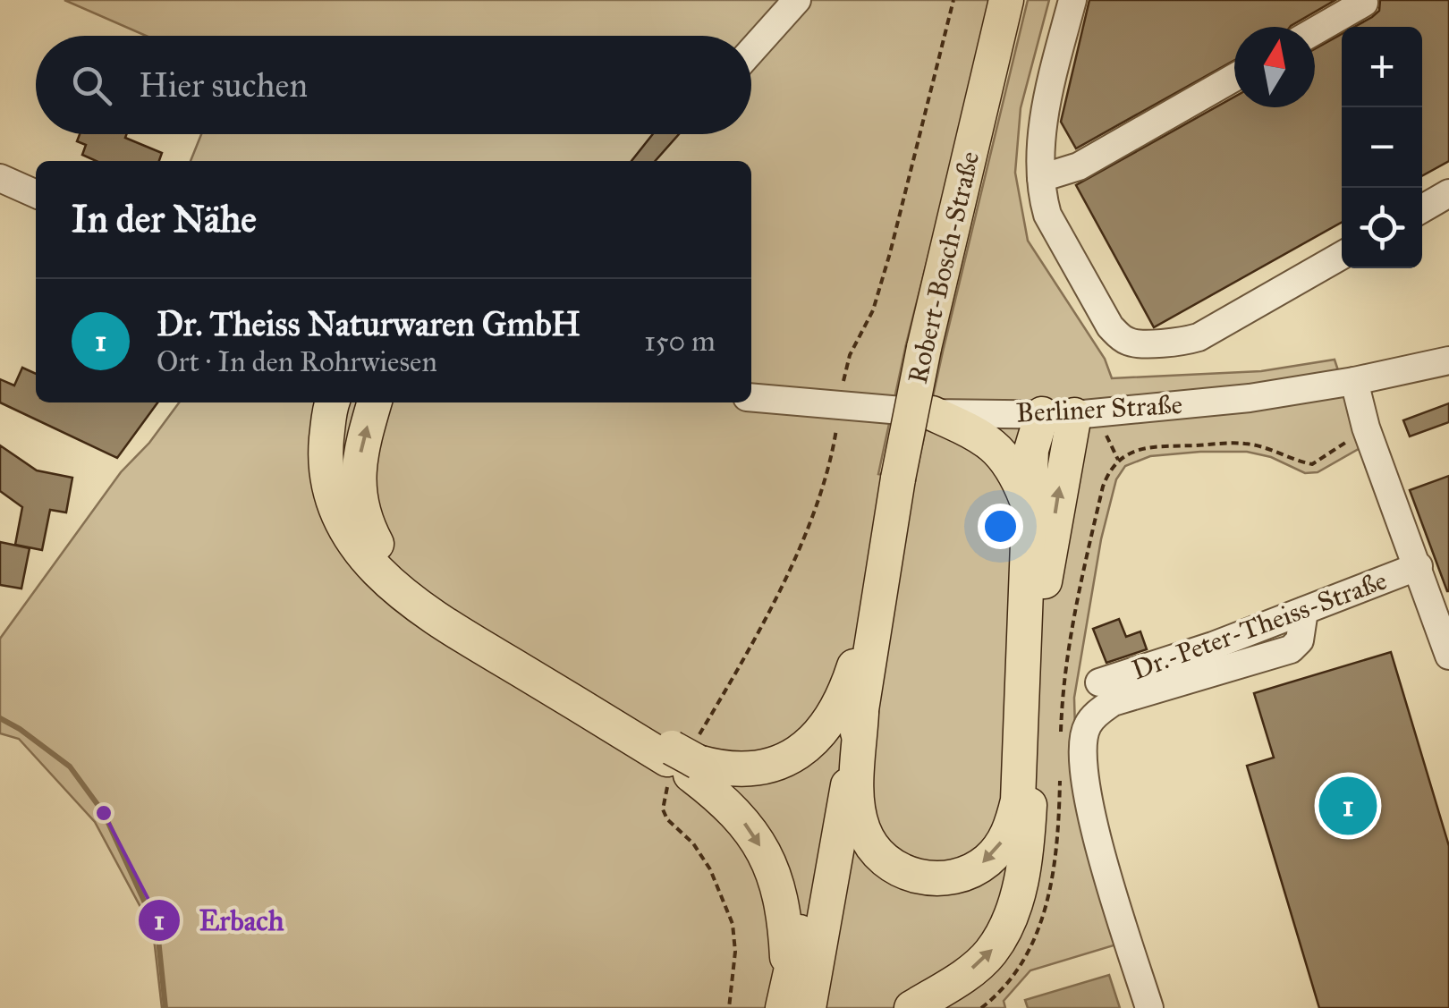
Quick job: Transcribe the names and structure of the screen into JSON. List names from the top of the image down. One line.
{"streets":{"main road":["Robert-Bosch-Straße"],"street":["Berliner Straße","Dr.-Peter-Theiss-Straße"]},"places":["Erbach"],"north":"top","page":{"map_buttons":["+","−"],"search":"Hier suchen","heading":"In der Nähe","list":[{"mark":"1","name":"Dr. Theiss Naturwaren GmbH","note":"Ort · In den Rohrwiesen","value":"150 m"}],"pins":"1"}}
